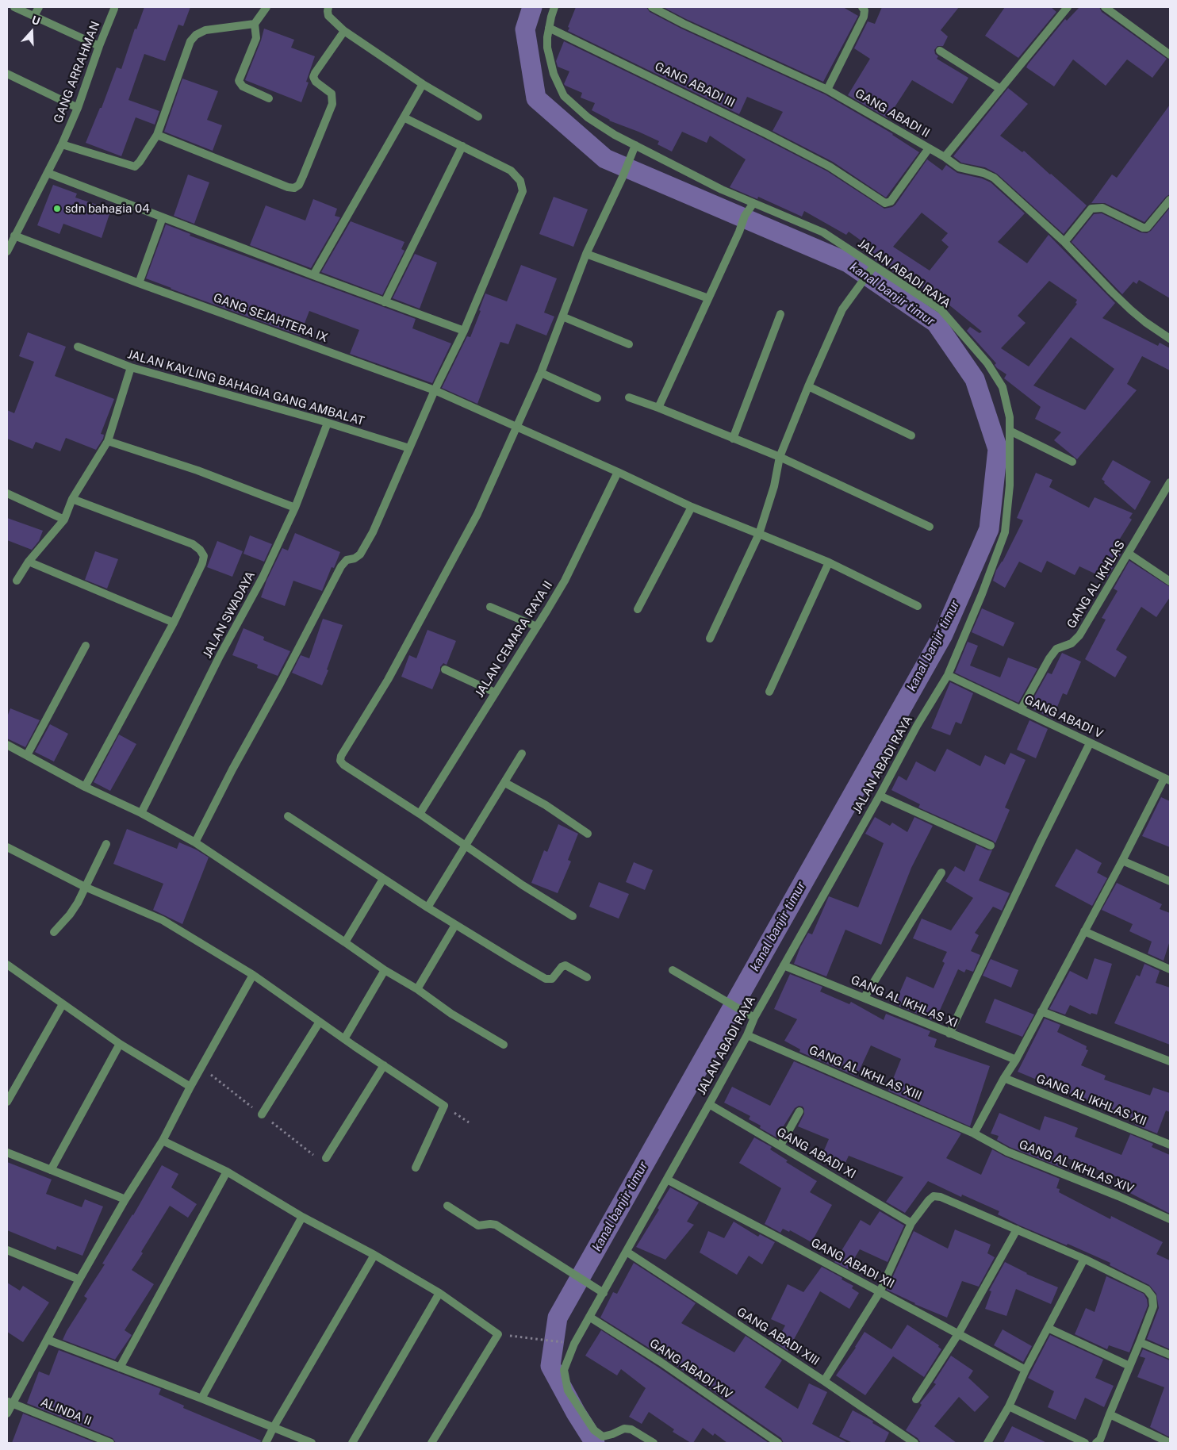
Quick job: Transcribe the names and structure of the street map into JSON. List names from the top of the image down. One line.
{"streets":{"street":["GANG ARRAHMAN","GANG ABADI III","GANG ABADI II","JALAN ABADI RAYA","GANG SEJAHTERA IX","JALAN KAVLING BAHAGIA GANG AMBALAT","GANG AL IKHLAS","JALAN SWADAYA","JALAN CEMARA RAYA II","GANG ABADI V","GANG AL IKHLAS XI","GANG AL IKHLAS XIII","GANG AL IKHLAS XII","GANG ABADI XI","GANG AL IKHLAS XIV","GANG ABADI XII","GANG ABADI XIII","GANG ABADI XIV","ALINDA II"]},"crossings":[["GANG ARRAHMAN","GANG SEJAHTERA IX"],["GANG ABADI III","GANG ABADI II"],["GANG ABADI III","JALAN ABADI RAYA"],["JALAN ABADI RAYA","GANG ABADI V"],["JALAN ABADI RAYA","GANG AL IKHLAS XI"],["JALAN ABADI RAYA","GANG AL IKHLAS XIII"],["JALAN ABADI RAYA","GANG ABADI XI"],["JALAN ABADI RAYA","GANG ABADI XII"],["JALAN ABADI RAYA","GANG ABADI XIII"],["JALAN ABADI RAYA","GANG ABADI XIV"],["GANG SEJAHTERA IX","JALAN CEMARA RAYA II"],["JALAN KAVLING BAHAGIA GANG AMBALAT","JALAN SWADAYA"],["GANG AL IKHLAS","GANG ABADI V"],["GANG AL IKHLAS XIII","GANG AL IKHLAS XIV"]],"water":["kanal banjir timur"],"places":["sdn bahagia 04"],"north":"top"}
